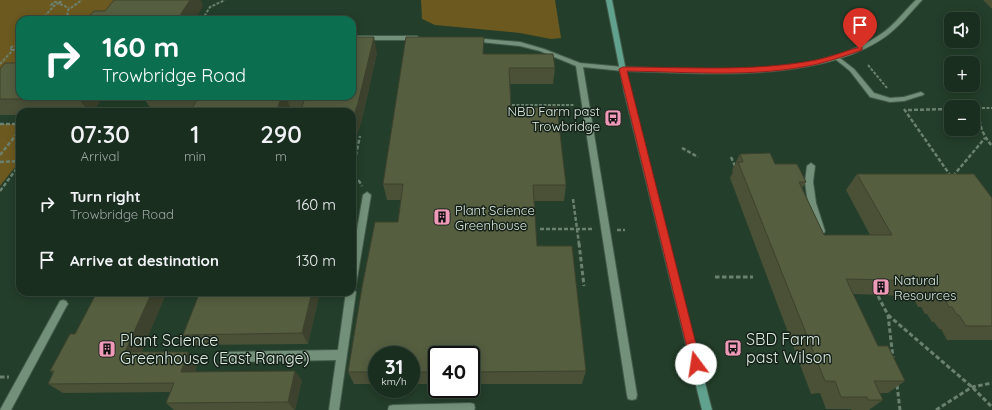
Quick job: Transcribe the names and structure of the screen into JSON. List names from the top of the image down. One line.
{"places":{"bus stop":["NBD Farm past Trowbridge","SBD Farm past Wilson"],"building":["Plant Science Greenhouse","Natural Resources","Plant Science Greenhouse (East Range)"]},"page":{"map_buttons":["+","−"],"turn":["160 m","Trowbridge Road"],"eta":["07:30","Arrival","1","min","290","m"],"list":[{"name":"Turn right","note":"Trowbridge Road","value":"160 m"},{"name":"Arrive at destination","value":"130 m"}],"speed":"31 km/h","limit":"40"}}
